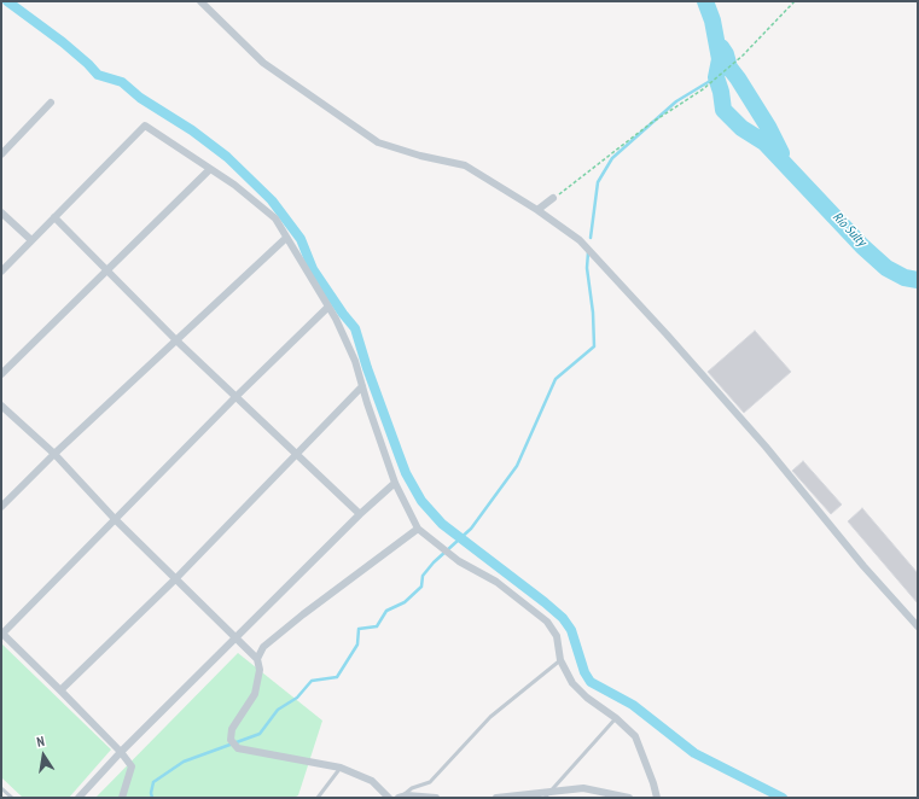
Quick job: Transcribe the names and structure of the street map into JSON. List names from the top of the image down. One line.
{"water":["Río Sulty"],"north":"top"}
